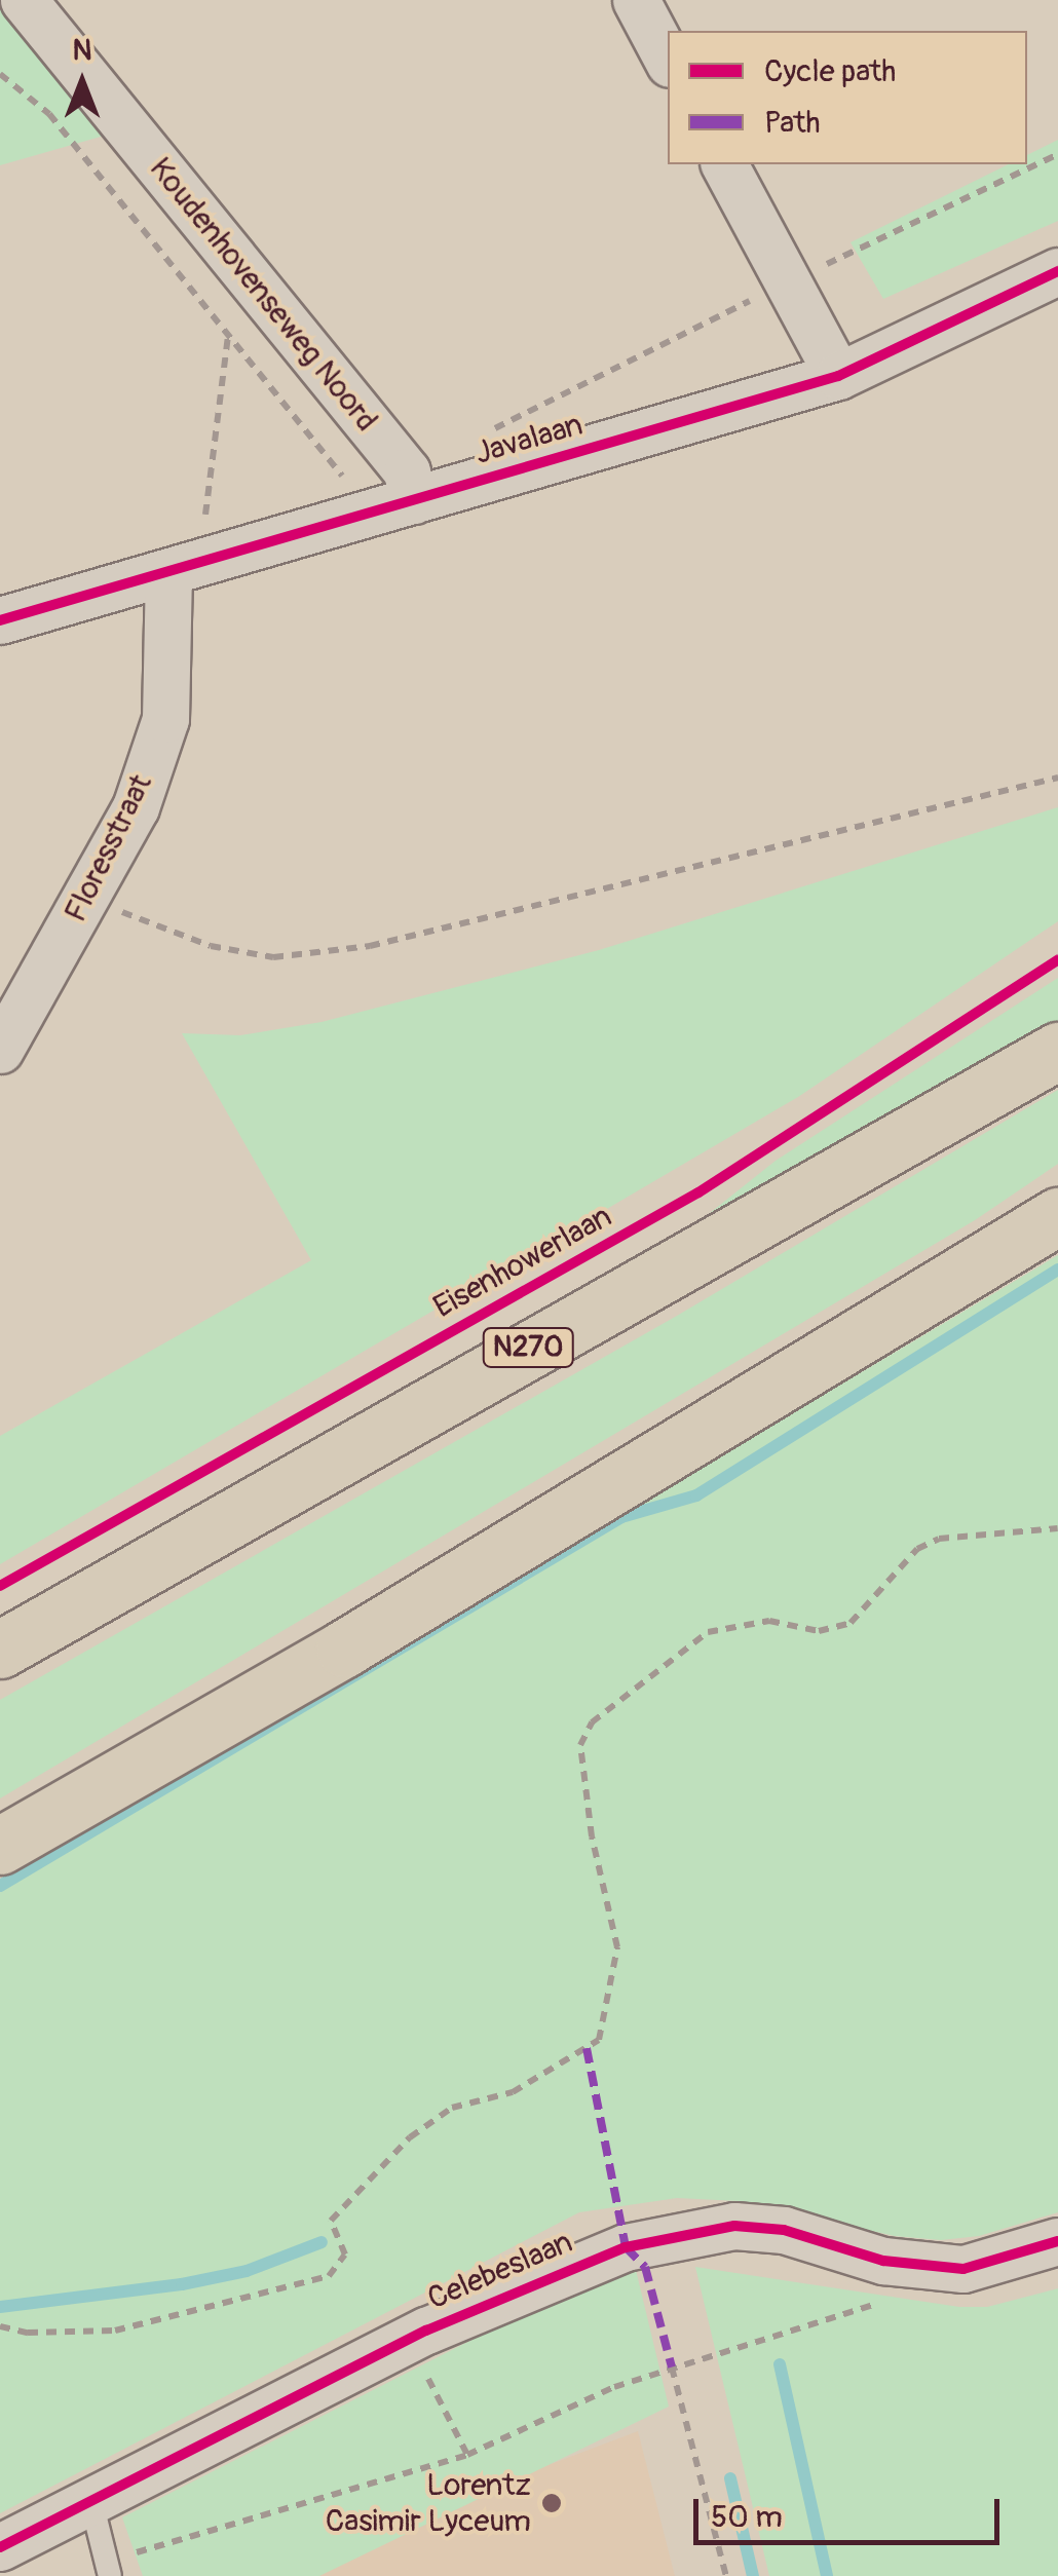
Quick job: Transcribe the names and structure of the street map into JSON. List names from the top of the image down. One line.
{"streets":{"main road":["N270"],"street":["Koudenhovenseweg Noord","Javalaan","Floresstraat","Celebeslaan"],"cycle path":["Eisenhowerlaan"]},"crossings":[["Koudenhovenseweg Noord","Javalaan"],["Javalaan","Floresstraat"]],"places":["Lorentz Casimir Lyceum"],"legend":["Cycle path","Path"],"scale_bar":"50 m","north":"top"}
